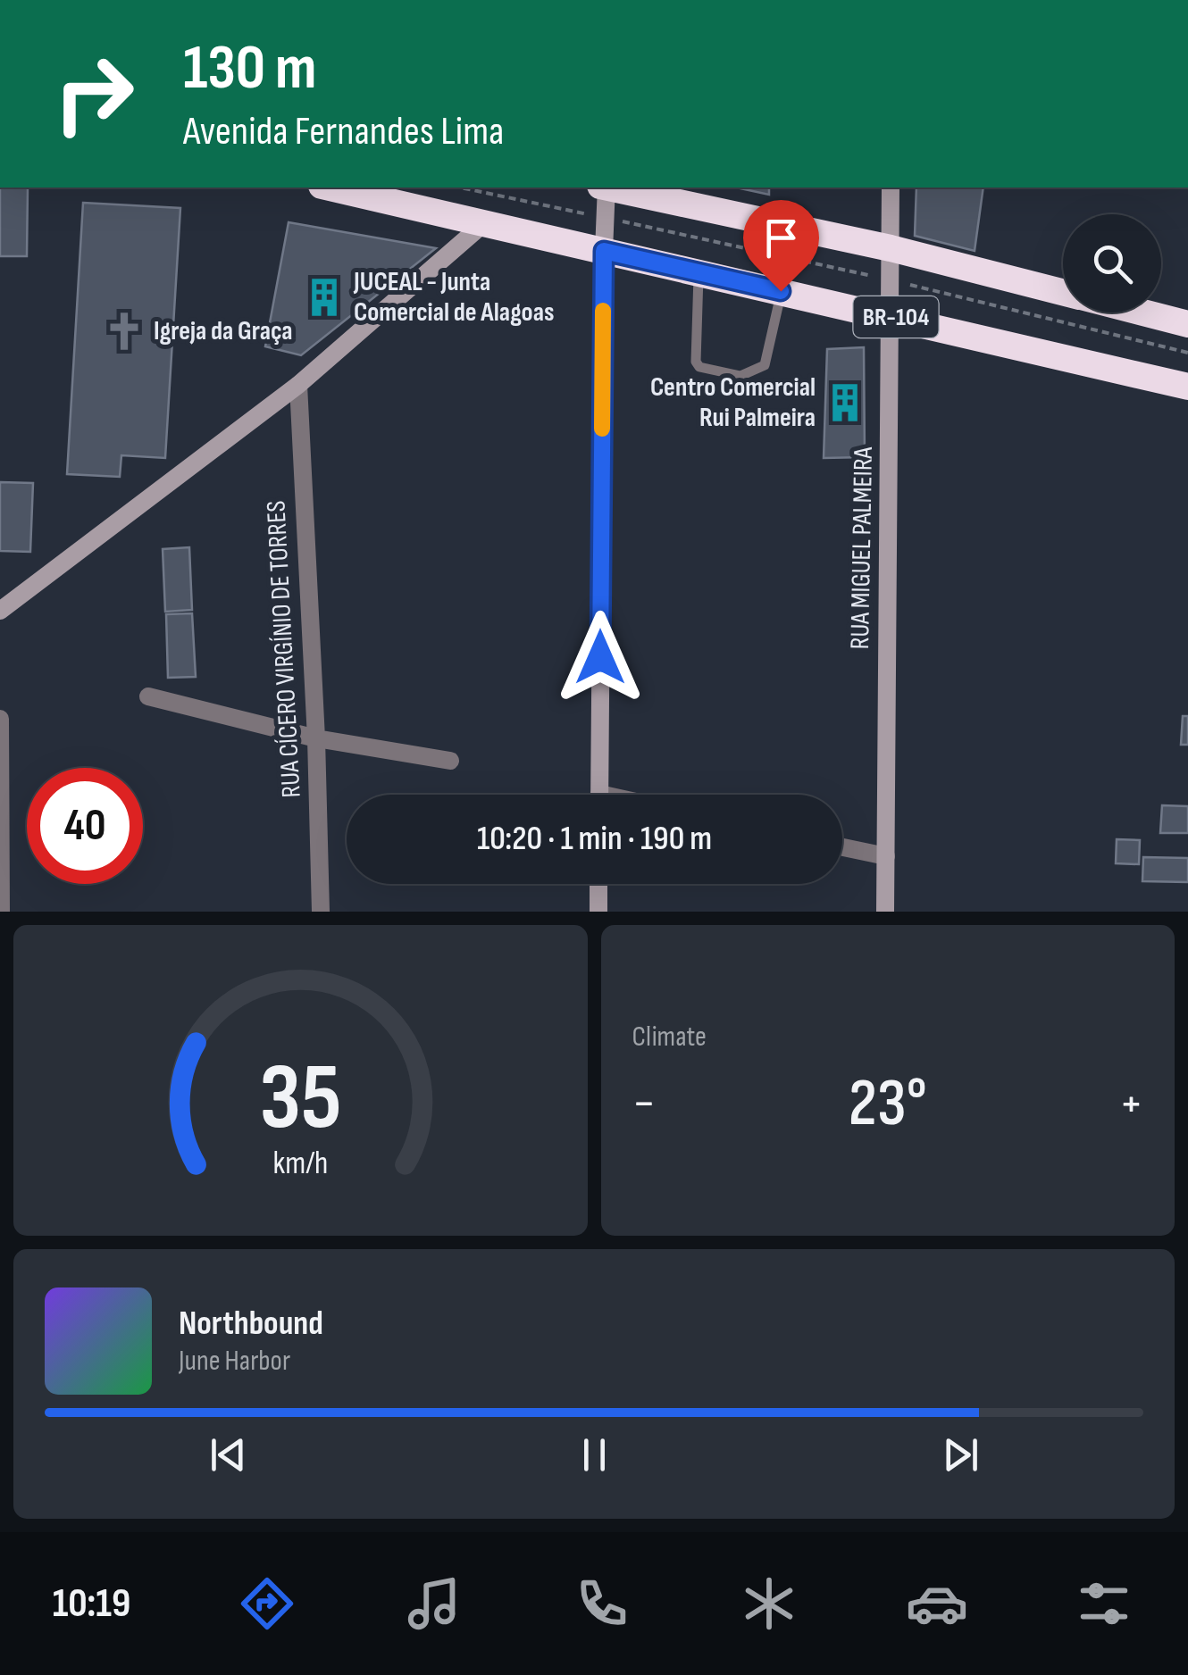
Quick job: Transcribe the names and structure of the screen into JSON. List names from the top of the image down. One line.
{"streets":{"highway":["BR-104"],"street":["RUA MIGUEL PALMEIRA","RUA CÍCERO VIRGÍNIO DE TORRES"]},"crossings":[["BR-104","RUA MIGUEL PALMEIRA"]],"places":{"building":["JUCEAL - Junta Comercial de Alagoas","Centro Comercial Rui Palmeira"],"church":["Igreja da Graça"]},"page":{"turn":["130 m","Avenida Fernandes Lima"],"limit":"40","trip":"10:20 · 1 min · 190 m","tile":"Climate","heat":["−","23°","+"],"song":["Northbound","June Harbor"],"tabs":"10:19","gauge":["35","km/h"]}}
